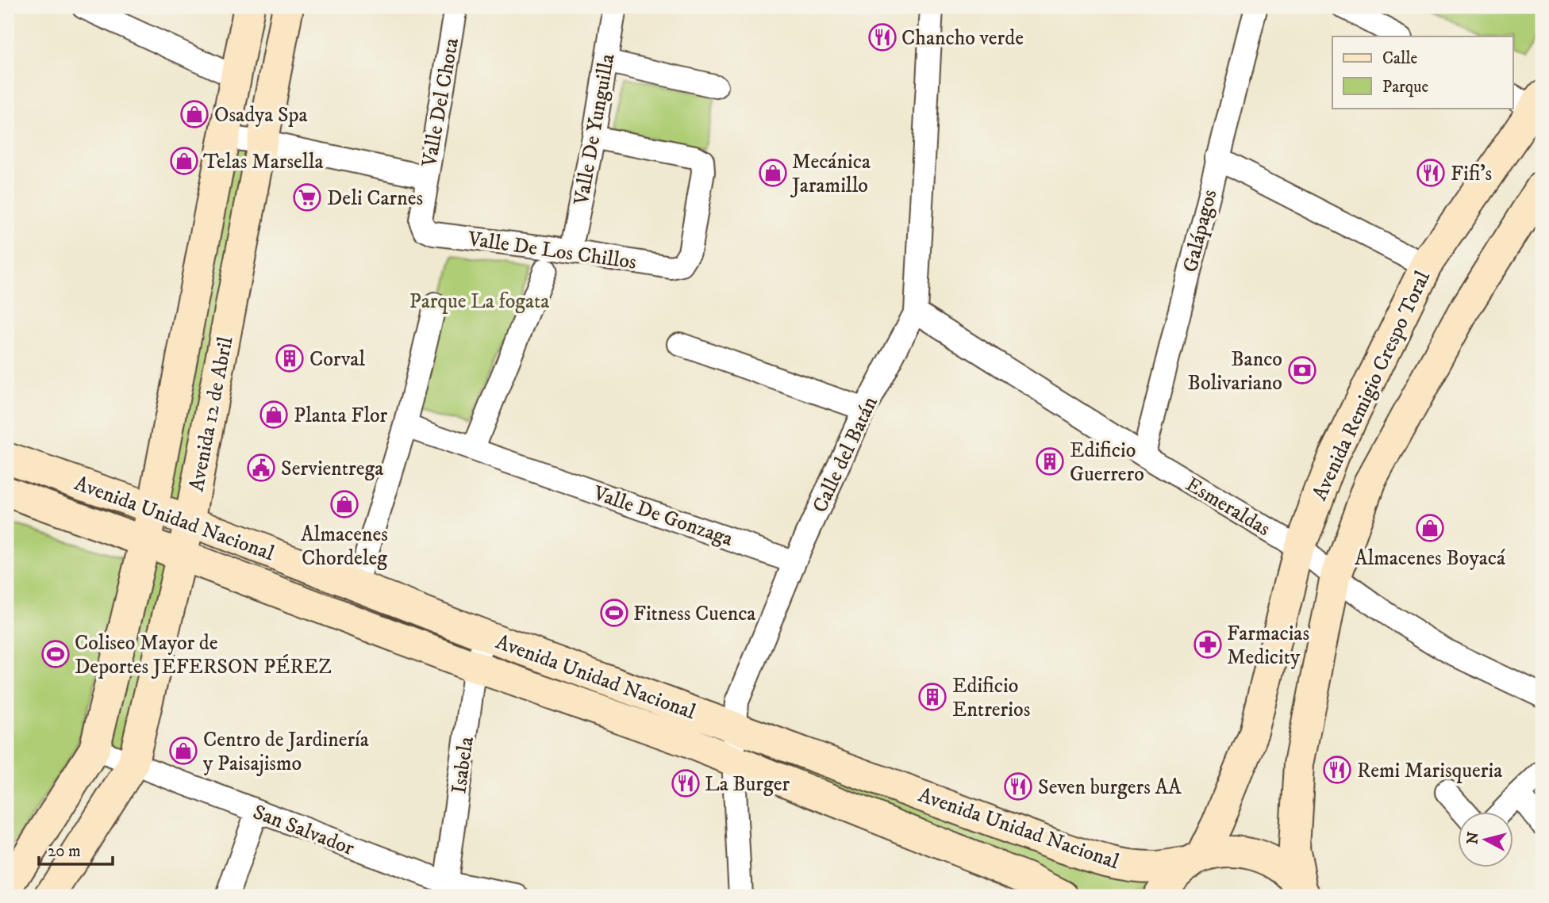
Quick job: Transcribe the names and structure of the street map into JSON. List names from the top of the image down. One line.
{"streets":{"main road":["Avenida Remigio Crespo Toral","Avenida 12 de Abril","Avenida Unidad Nacional"],"street":["Valle Del Chota","Valle De Yunguilla","Galápagos","Valle De Los Chillos","Calle del Batán","Esmeraldas","Valle De Gonzaga","Isabela","San Salvador"]},"crossings":[["Valle Del Chota","Valle De Los Chillos"],["Valle De Yunguilla","Valle De Los Chillos"],["Galápagos","Esmeraldas"],["Avenida Remigio Crespo Toral","Esmeraldas"],["Avenida Remigio Crespo Toral","Avenida Unidad Nacional"],["Avenida 12 de Abril","Avenida Unidad Nacional"],["Avenida 12 de Abril","San Salvador"],["Calle del Batán","Esmeraldas"],["Calle del Batán","Valle De Gonzaga"],["Calle del Batán","Avenida Unidad Nacional"],["Avenida Unidad Nacional","Isabela"],["Isabela","San Salvador"]],"parks":["Parque La fogata"],"places":{"restaurant":["Chancho verde","Fifi's","Remi Marisqueria","La Burger","Seven burgers AA"],"shop":["Osadya Spa","Telas Marsella","Mecánica Jaramillo","Planta Flor","Almacenes Chordeleg","Almacenes Boyacá","Centro de Jardinería y Paisajismo"],"supermarket":["Deli Carnes"],"building":["Corval","Edificio Guerrero","Edificio Entrerios"],"bank":["Banco Bolivariano"],"public building":["Servientrega"],"sports":["Fitness Cuenca","Coliseo Mayor de Deportes JEFERSON PÉREZ"],"pharmacy":["Farmacias Medicity"]},"legend":["Calle","Parque"],"scale_bar":"20 m","north":"left"}
